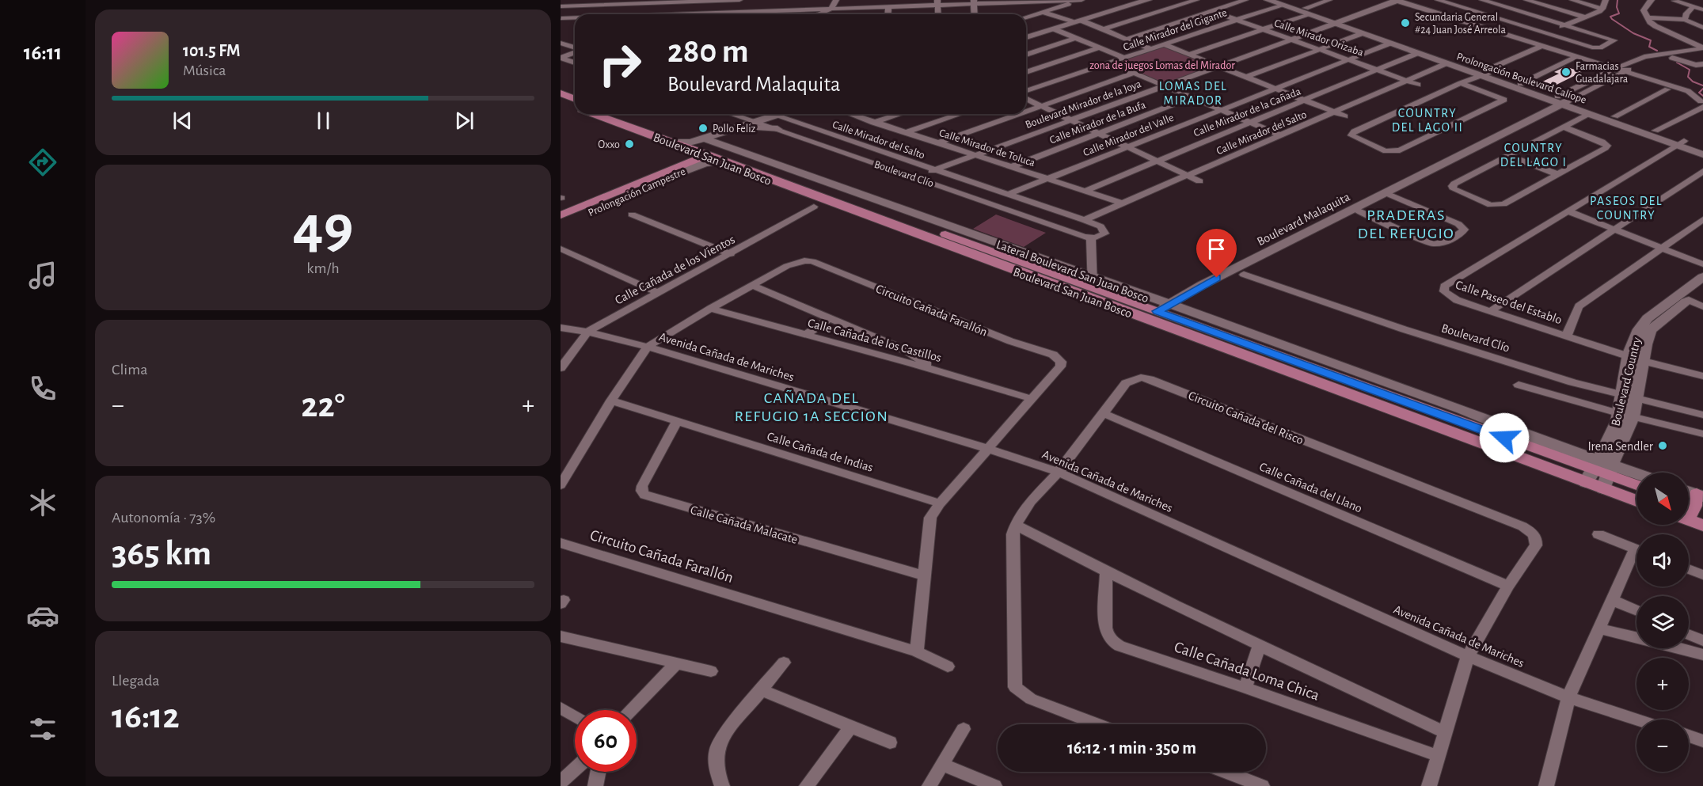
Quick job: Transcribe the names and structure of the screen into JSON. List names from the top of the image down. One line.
{"streets":{"main road":["Boulevard San Juan Bosco","Prolongación Campestre"],"street":["Calle Mirador del Gigante","Calle Mirador Orizaba","Prolongación Boulevard Calíope","Boulevard Mirador de la Joya","Calle Mirador de la Cañada","Calle Mirador de la Bufa","Calle Mirador del Salto","Calle Mirador del Valle","Calle Mirador de Toluca","Boulevard Clío","Boulevard Malaquita","Calle Cañada de los Vientos","Lateral Boulevard San Juan Bosco","Calle Paseo del Establo","Circuito Cañada Farallón","Calle Cañada de los Castillos","Avenida Cañada de Mariches","Boulevard Country","Circuito Cañada del Risco","Calle Cañada de Indias","Calle Cañada del Llano","Calle Cañada Malacate","Calle Cañada Loma Chica"]},"crossings":[["Calle Mirador del Gigante","Calle Mirador Orizaba"],["Calle Mirador Orizaba","Boulevard Mirador de la Joya"],["Calle Mirador Orizaba","Calle Mirador de la Cañada"],["Calle Mirador Orizaba","Calle Mirador del Salto"],["Calle Mirador Orizaba","Calle Mirador del Valle"],["Prolongación Boulevard Calíope","Boulevard Mirador de la Joya"],["Prolongación Boulevard Calíope","Calle Mirador de la Cañada"],["Prolongación Boulevard Calíope","Calle Mirador del Salto"],["Prolongación Boulevard Calíope","Calle Mirador del Valle"],["Prolongación Boulevard Calíope","Boulevard Malaquita"],["Prolongación Boulevard Calíope","Calle Paseo del Establo"],["Boulevard Mirador de la Joya","Calle Mirador del Salto"],["Boulevard Mirador de la Joya","Calle Mirador de Toluca"],["Boulevard Mirador de la Joya","Boulevard Clío"],["Calle Mirador de la Cañada","Calle Mirador de Toluca"],["Calle Mirador de la Bufa","Calle Mirador de Toluca"],["Calle Mirador del Salto","Calle Mirador del Valle"],["Calle Mirador del Salto","Calle Mirador de Toluca"],["Calle Mirador del Salto","Boulevard Clío"],["Calle Mirador del Valle","Calle Mirador de Toluca"],["Boulevard San Juan Bosco","Prolongación Campestre"],["Boulevard San Juan Bosco","Boulevard Malaquita"],["Boulevard San Juan Bosco","Lateral Boulevard San Juan Bosco"],["Boulevard San Juan Bosco","Boulevard Country"],["Boulevard Clío","Boulevard Country"],["Calle Cañada de los Vientos","Avenida Cañada de Mariches"],["Calle Paseo del Establo","Boulevard Country"],["Circuito Cañada Farallón","Calle Cañada de los Castillos"],["Circuito Cañada Farallón","Avenida Cañada de Mariches"],["Circuito Cañada Farallón","Calle Cañada de Indias"],["Circuito Cañada Farallón","Calle Cañada Malacate"],["Avenida Cañada de Mariches","Circuito Cañada del Risco"],["Circuito Cañada del Risco","Calle Cañada del Llano"],["Circuito Cañada del Risco","Calle Cañada Loma Chica"],["Calle Cañada de Indias","Calle Cañada Malacate"]],"districts":["LOMAS DEL MIRADOR","COUNTRY DEL LAGO II","COUNTRY DEL LAGO I","PASEOS DEL COUNTRY","PRADERAS DEL REFUGIO","CAÑADA DEL REFUGIO 1A SECCION"],"parks":["zona de juegos Lomas del Mirador"],"places":["Secundaria General #24 Juan José Arreola","Farmacias Guadalajara","Pollo Feliz","Oxxo","Irena Sendler"],"north":"bottom right","page":{"tabs":"16:11","turn":["280 m","Boulevard Malaquita"],"song":["101.5 FM","Música"],"tile":[["49","km/h"],"Clima",["Autonomía · 73%","365 km"],["Llegada","16:12"]],"heat":["−","22°","+"],"map_buttons":["+","−"],"limit":"60","trip":"16:12 · 1 min · 350 m"}}
